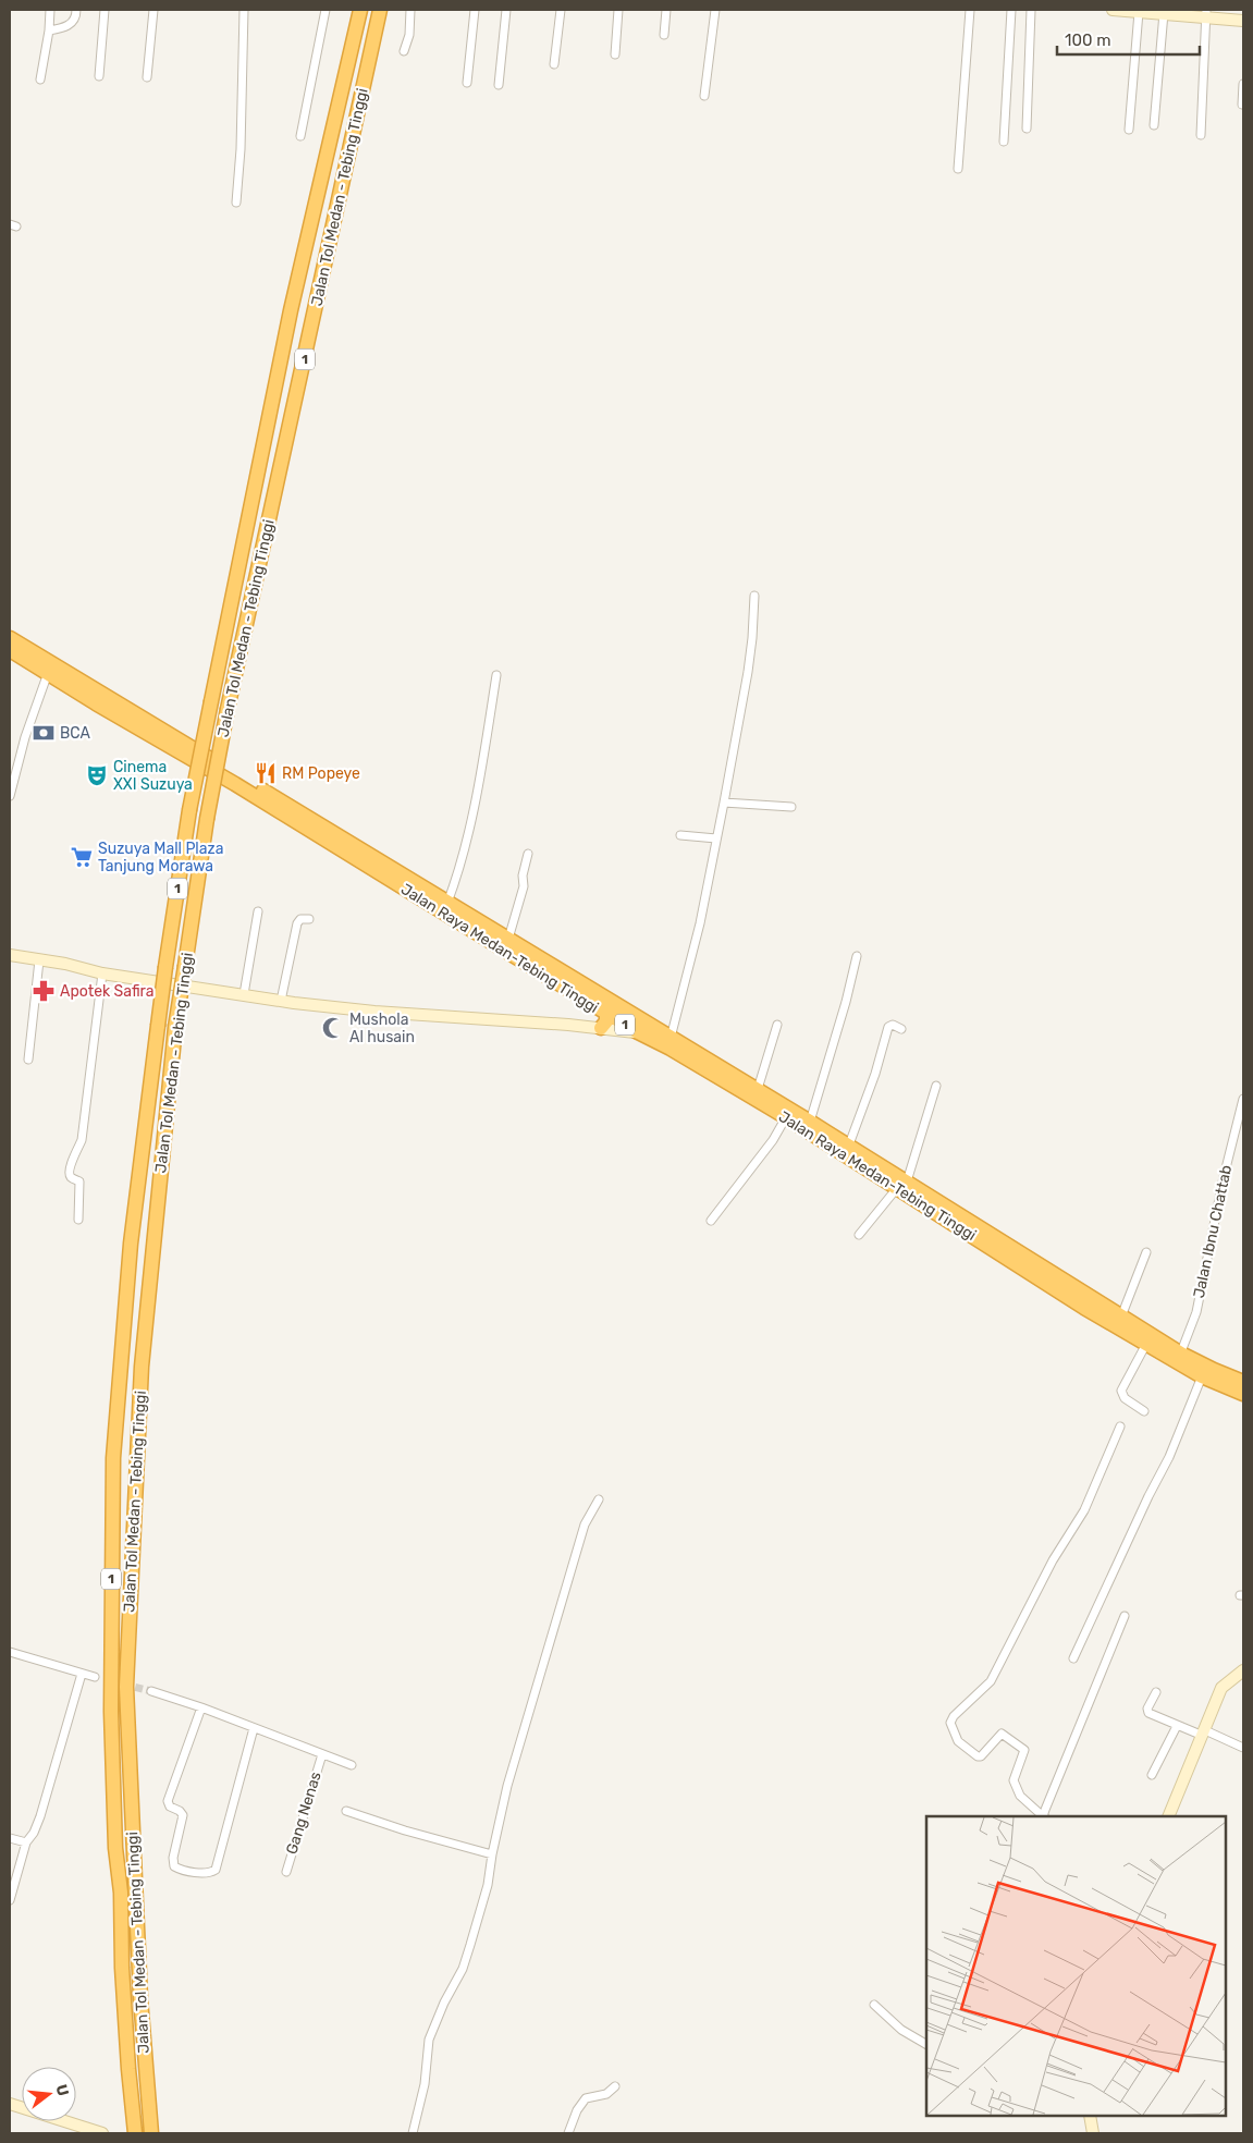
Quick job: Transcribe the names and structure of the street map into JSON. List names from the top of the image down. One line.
{"streets":{"highway":["Jalan Tol Medan - Tebing Tinggi","1","Jalan Raya Medan-Tebing Tinggi"],"street":["Jalan Ibnu Chattab","Gang Nenas"]},"crossings":[["Jalan Raya Medan-Tebing Tinggi","Jalan Ibnu Chattab"]],"places":{"bank":["BCA"],"restaurant":["RM Popeye"],"theatre":["Cinema XXI Suzuya"],"supermarket":["Suzuya Mall Plaza Tanjung Morawa"],"pharmacy":["Apotek Safira"],"mosque":["Mushola Al husain"]},"scale_bar":"100 m","north":"right"}
